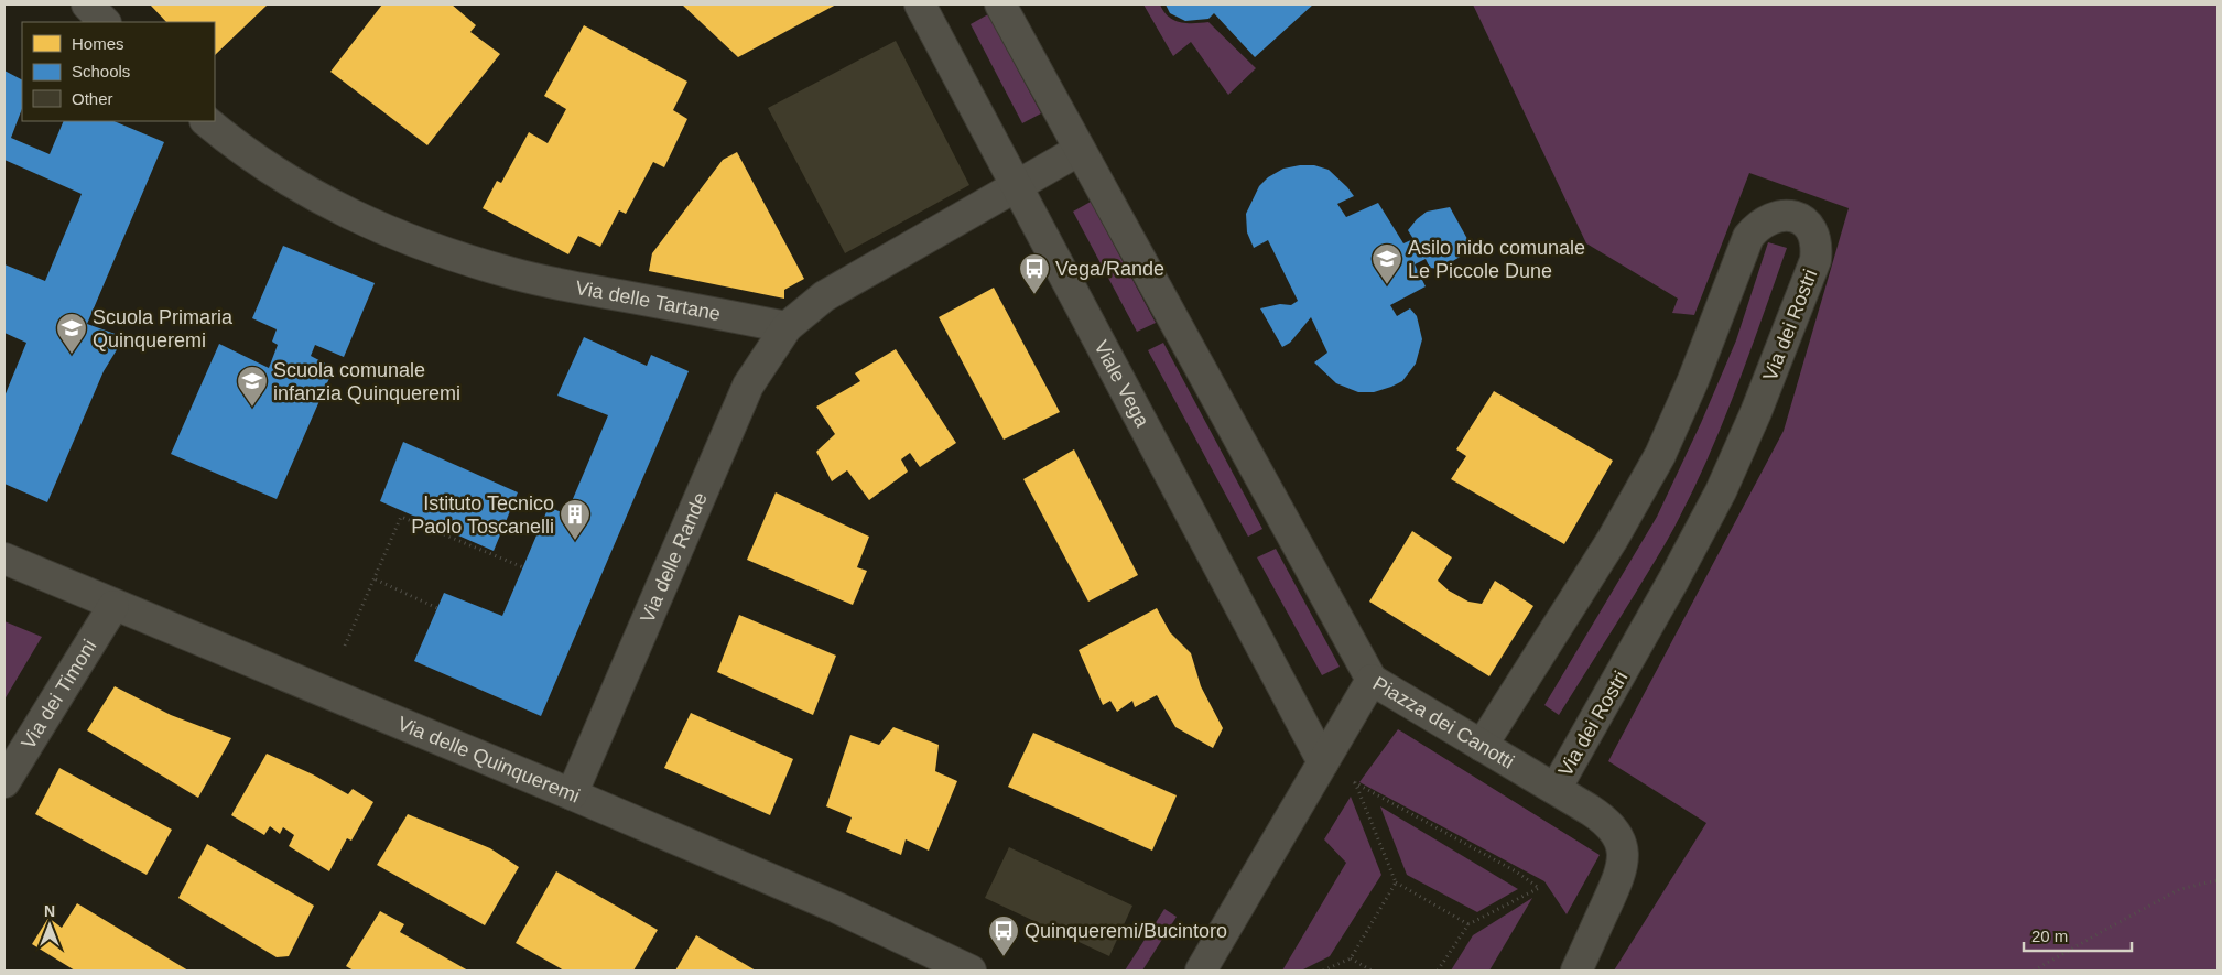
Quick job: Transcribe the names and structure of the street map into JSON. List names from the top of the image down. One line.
{"streets":{"street":["Via delle Tartane","Via dei Rostri","Viale Vega","Via delle Rande","Via dei Timoni","Piazza dei Canotti","Via delle Quinqueremi"]},"crossings":[["Via delle Tartane","Via delle Rande"],["Via dei Rostri","Piazza dei Canotti"],["Viale Vega","Piazza dei Canotti"],["Via delle Rande","Via delle Quinqueremi"],["Via dei Timoni","Via delle Quinqueremi"]],"places":{"school or university":["Asilo nido comunale Le Piccole Dune","Scuola Primaria Quinqueremi","Scuola comunale infanzia Quinqueremi"],"bus stop":["Vega/Rande","Quinqueremi/Bucintoro"],"building":["Istituto Tecnico Paolo Toscanelli"]},"legend":["Homes","Schools","Other"],"scale_bar":"20 m","north":"top"}
